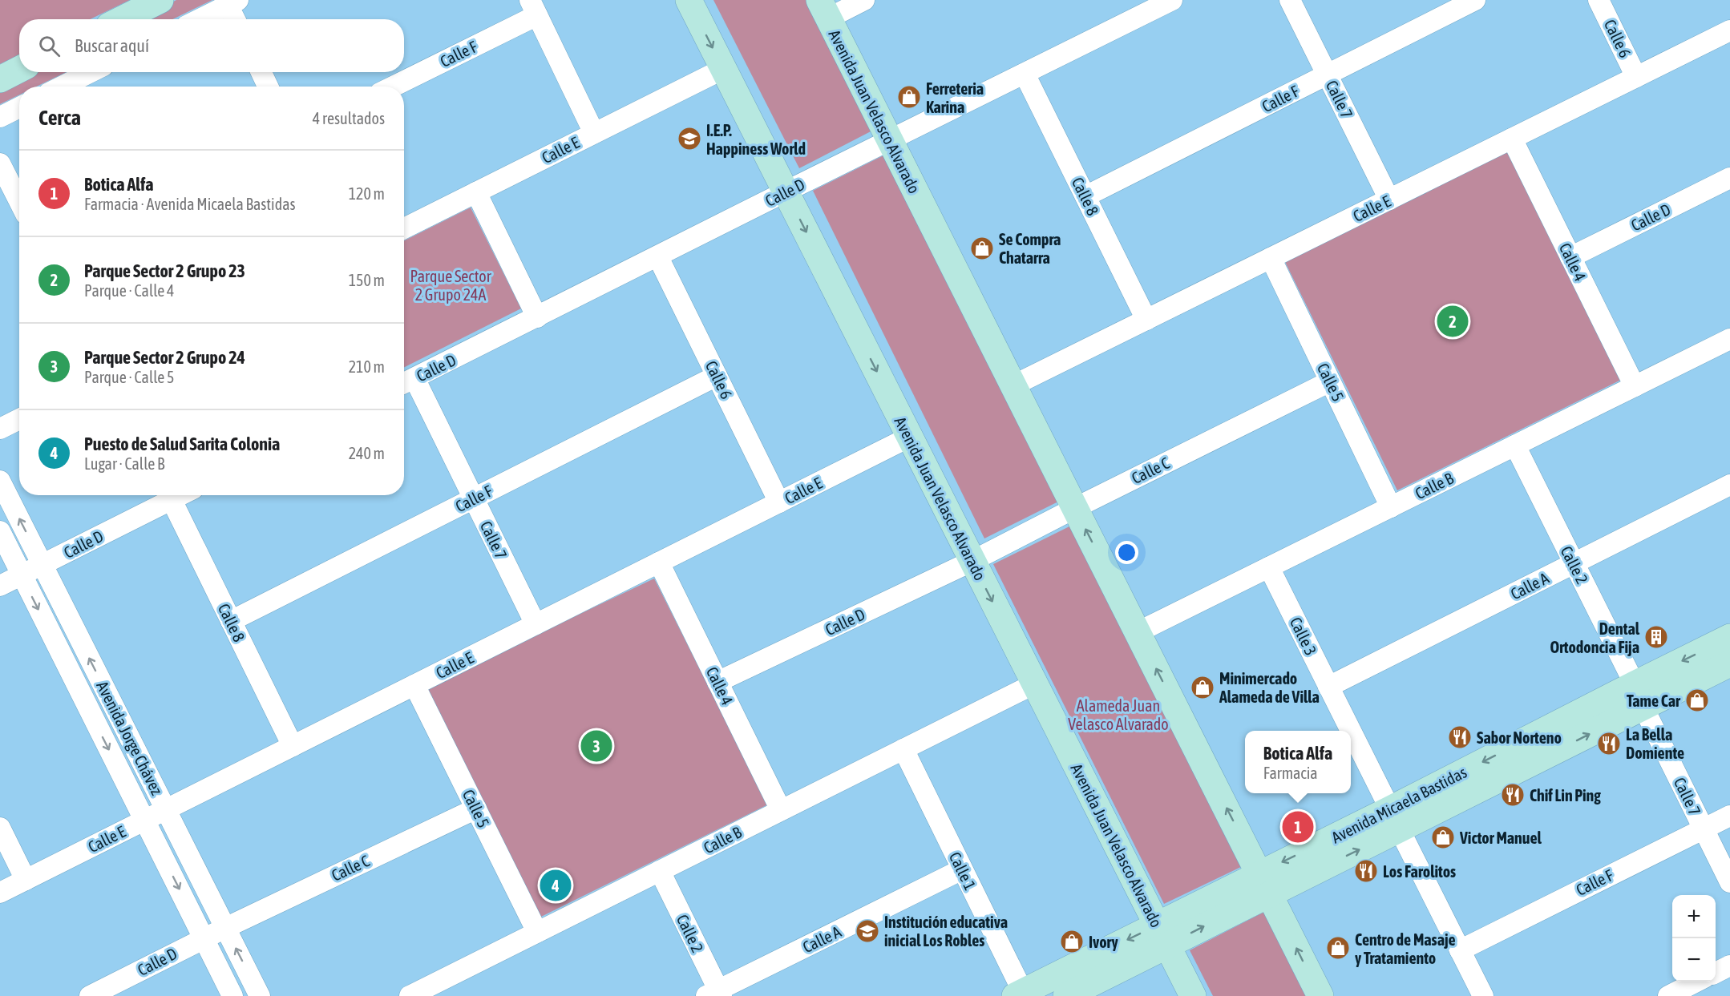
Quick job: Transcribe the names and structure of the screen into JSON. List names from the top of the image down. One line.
{"streets":{"main road":["Avenida Juan Velasco Alvarado","Avenida Micaela Bastidas"],"street":["Calle 6","Calle F","Calle 7","Calle E","Calle D","Calle 8","Calle 4","Calle 5","Calle C","Calle B","Calle 2","Calle A","Calle 3","Avenida Jorge Chávez","Calle 1"]},"crossings":[["Calle 6","Calle F"],["Calle 6","Calle E"],["Calle 6","Calle D"],["Calle F","Calle 7"],["Calle F","Calle 8"],["Calle 7","Calle E"],["Calle 7","Calle D"],["Calle 7","Calle 2"],["Calle 7","Avenida Micaela Bastidas"],["Avenida Juan Velasco Alvarado","Calle E"],["Avenida Juan Velasco Alvarado","Calle D"],["Avenida Juan Velasco Alvarado","Calle C"],["Avenida Juan Velasco Alvarado","Calle B"],["Avenida Juan Velasco Alvarado","Avenida Micaela Bastidas"],["Calle E","Calle 8"],["Calle E","Calle 4"],["Calle E","Calle 5"],["Calle E","Avenida Jorge Chávez"],["Calle D","Calle 8"],["Calle D","Calle 4"],["Calle D","Calle C"],["Calle D","Avenida Jorge Chávez"],["Calle 4","Calle B"],["Calle 5","Calle C"],["Calle 5","Calle B"],["Calle C","Avenida Jorge Chávez"],["Calle B","Calle 2"],["Calle B","Calle 3"],["Calle B","Calle 1"],["Calle 2","Calle A"],["Calle 2","Avenida Micaela Bastidas"],["Calle A","Calle 3"],["Calle A","Calle 1"],["Calle 3","Avenida Micaela Bastidas"],["Avenida Micaela Bastidas","Calle 1"]],"parks":["Parque Sector 2 Grupo 24A","Alameda Juan Velasco Alvarado"],"places":{"shop":["Ferreteria Karina","Se Compra Chatarra","Minimercado Alameda de Villa","Tame Car","Victor Manuel","Ivory","Centro de Masaje y Tratamiento"],"school or university":["I.E.P. Happiness World","Institución educativa inicial Los Robles"],"building":["Dental Ortodoncia Fija"],"restaurant":["Sabor Norteno","La Bella Domiente","Chif Lin Ping","Los Farolitos"]},"page":{"search":"Buscar aquí","heading":["Cerca","4 resultados"],"list":[{"mark":"1","name":"Botica Alfa","note":"Farmacia · Avenida Micaela Bastidas","value":"120 m"},{"mark":"2","name":"Parque Sector 2 Grupo 23","note":"Parque · Calle 4","value":"150 m"},{"mark":"3","name":"Parque Sector 2 Grupo 24","note":"Parque · Calle 5","value":"210 m"},{"mark":"4","name":"Puesto de Salud Sarita Colonia","note":"Lugar · Calle B","value":"240 m"}],"pins":["2","3","1","4"],"popup":["Botica Alfa","Farmacia"],"map_buttons":["+","−"]}}
